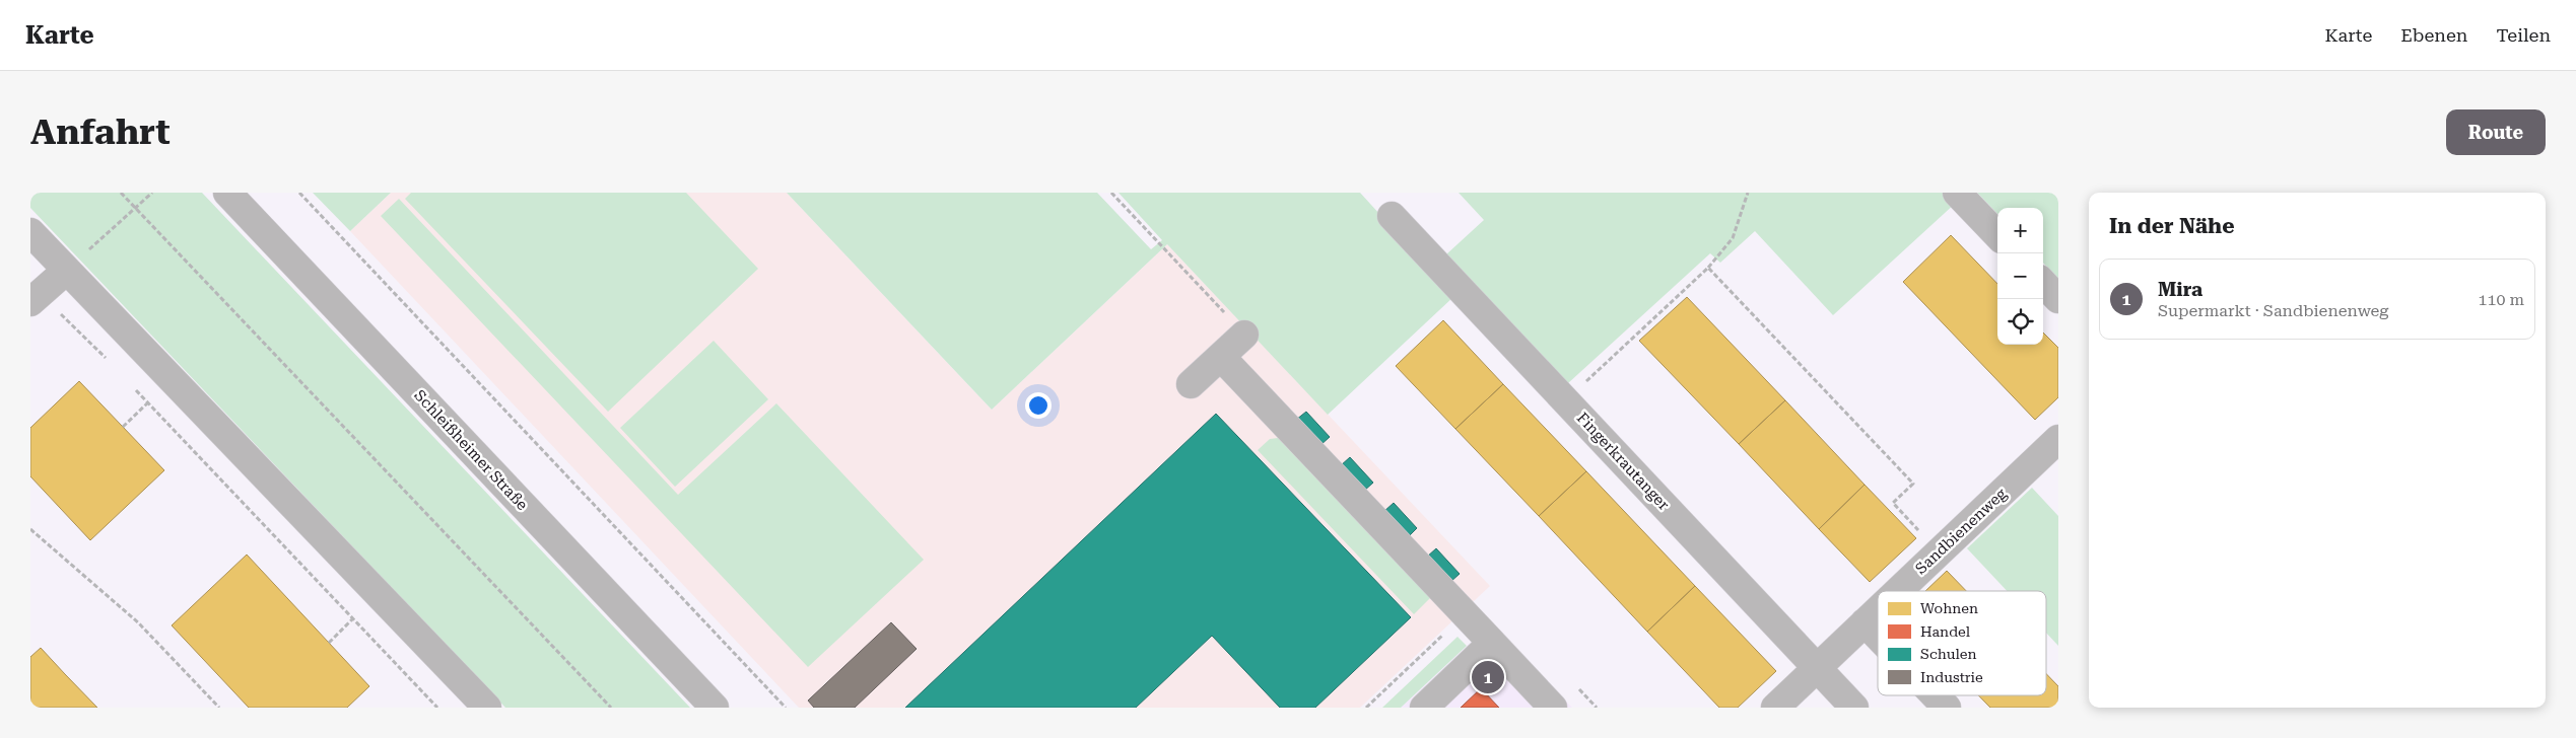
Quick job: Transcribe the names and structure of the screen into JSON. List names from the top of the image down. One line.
{"streets":{"street":["Schleißheimer Straße","Fingerkrautanger","Sandbienenweg"]},"crossings":[["Fingerkrautanger","Sandbienenweg"]],"legend":["Wohnen","Handel","Schulen","Industrie"],"page":{"header":"Karte","nav":["Karte","Ebenen","Teilen"],"buttons":"Route","title":"Anfahrt","heading":"In der Nähe","map_buttons":["+","−"],"list":[{"mark":"1","name":"Mira","note":"Supermarkt · Sandbienenweg","value":"110 m"}],"pins":"1"}}
